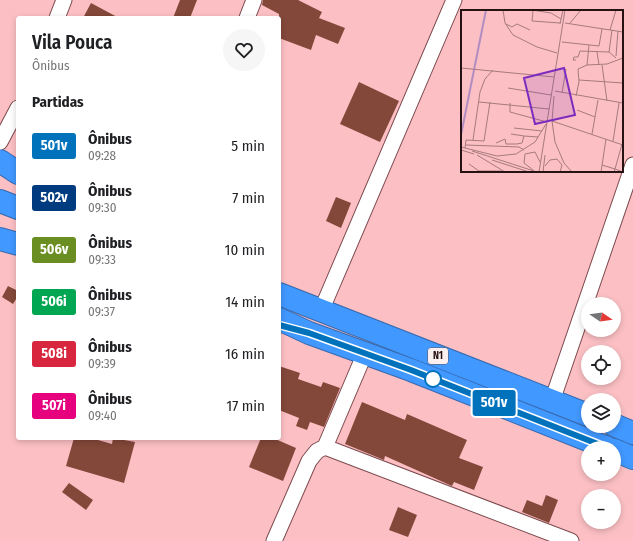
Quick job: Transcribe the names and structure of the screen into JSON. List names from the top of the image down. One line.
{"streets":{"highway":["N1"]},"lines":["bus line 501v"],"north":"right","page":{"on_map":"501v","heading":[["Vila Pouca","Ônibus"],"Partidas"],"list":[{"mark":"501v","name":"Ônibus","note":"09:28","value":"5 min"},{"mark":"502v","name":"Ônibus","note":"09:30","value":"7 min"},{"mark":"506v","name":"Ônibus","note":"09:33","value":"10 min"},{"mark":"506i","name":"Ônibus","note":"09:37","value":"14 min"},{"mark":"508i","name":"Ônibus","note":"09:39","value":"16 min"},{"mark":"507i","name":"Ônibus","note":"09:40","value":"17 min"}],"map_buttons":["+","−"]}}
